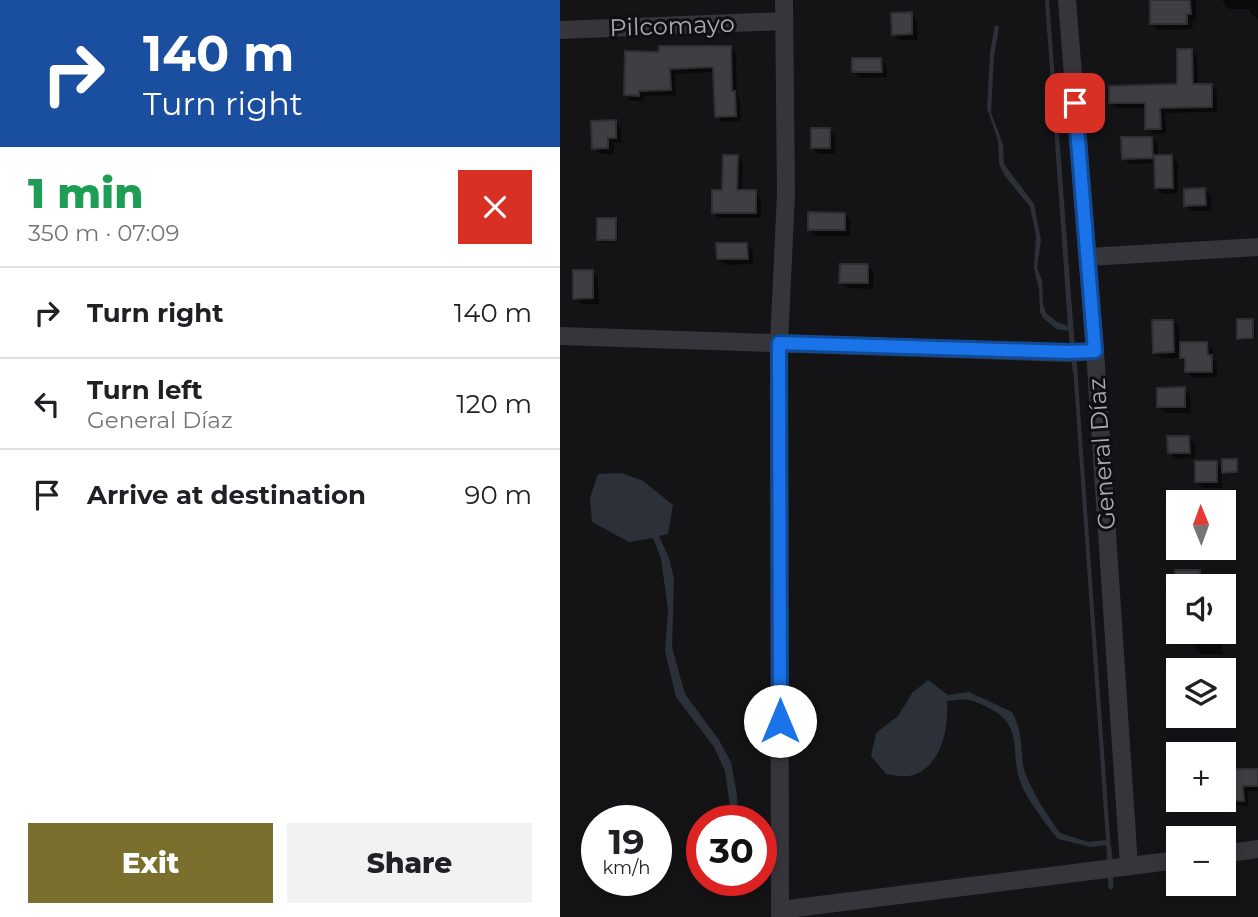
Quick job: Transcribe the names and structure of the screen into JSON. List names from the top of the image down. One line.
{"streets":{"street":["Pilcomayo","General Díaz"]},"north":"top","page":{"turn":["140 m","Turn right"],"heading":["1 min","350 m · 07:09"],"list":[{"name":"Turn right","value":"140 m"},{"name":"Turn left","note":"General Díaz","value":"120 m"},{"name":"Arrive at destination","value":"90 m"}],"map_buttons":["+","−"],"speed":"19 km/h","limit":"30","buttons":["Exit","Share"]}}
